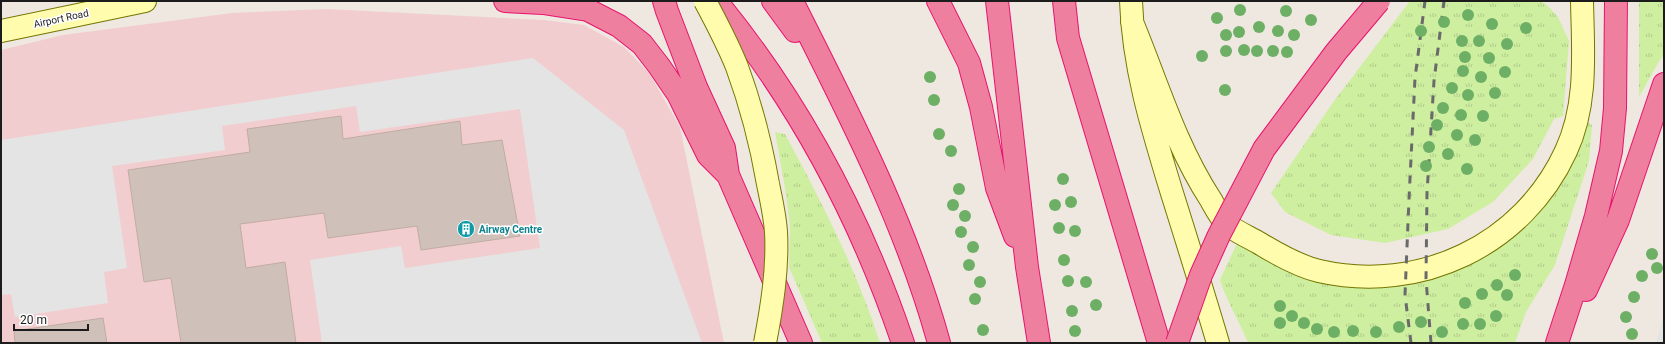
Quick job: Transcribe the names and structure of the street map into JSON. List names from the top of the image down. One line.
{"streets":{"street":["Airport Road"]},"places":{"building":["Airway Centre"]},"scale_bar":"20 m"}
